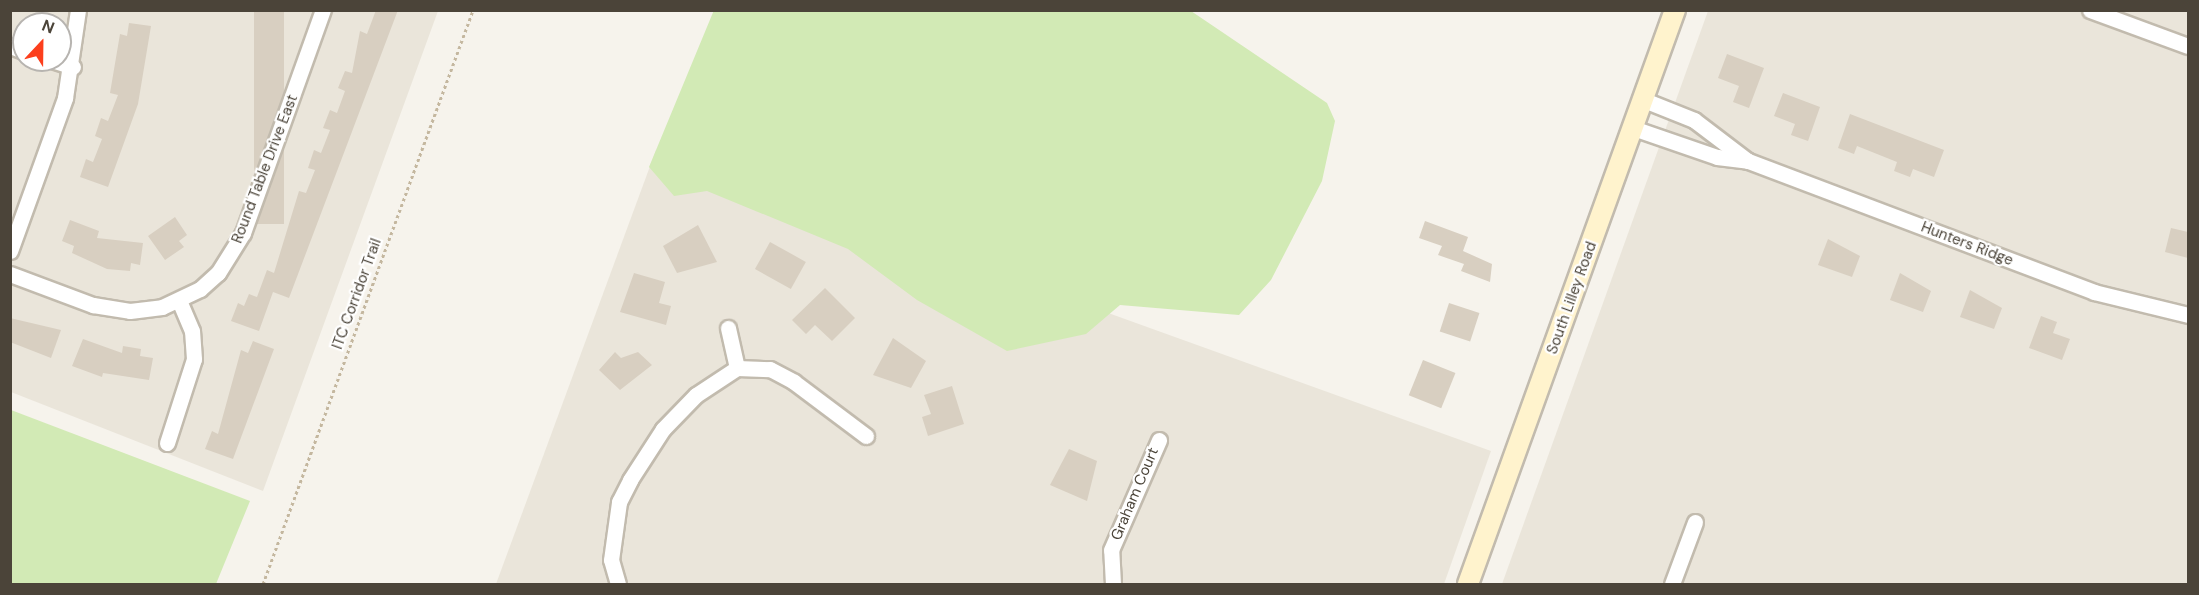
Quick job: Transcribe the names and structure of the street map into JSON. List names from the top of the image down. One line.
{"streets":{"street":["Round Table Drive East","Hunters Ridge","South Lilley Road","Graham Court"],"path":["ITC Corridor Trail"]},"crossings":[["Hunters Ridge","South Lilley Road"]],"north":"top"}
